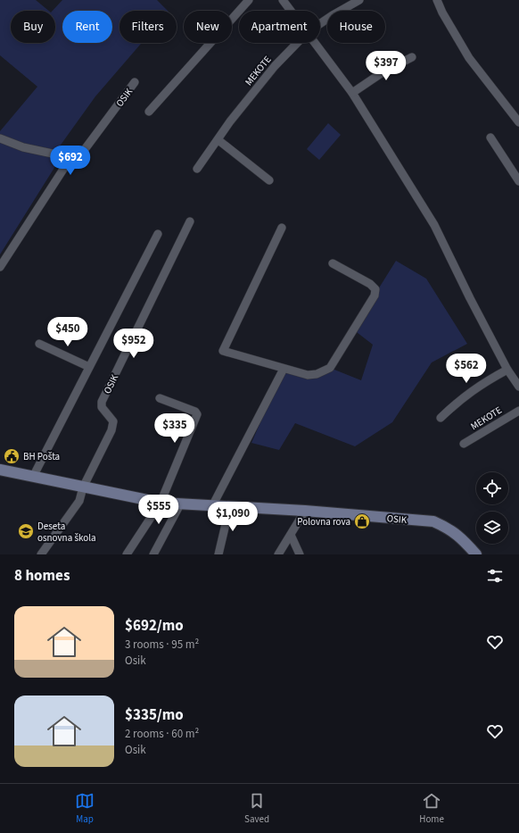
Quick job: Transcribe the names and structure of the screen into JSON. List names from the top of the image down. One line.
{"streets":{"main road":["OSIK"],"street":["MEKOTE"]},"places":{"public building":["BH Pošta"],"shop":["Polovna rova"],"school or university":["Deseta osnovna škola"]},"page":{"chip":["Buy","Rent","Filters","New","Apartment","House"],"price":["$397","$692","$450","$952","$562","$335","$555","$1,090"],"heading":"8 homes","list":[{"name":"$692/mo","note":"3 rooms · 95 m² · Osik"},{"name":"$335/mo","note":"2 rooms · 60 m² · Osik"}],"tabs":["Map","Saved","Home"]}}
